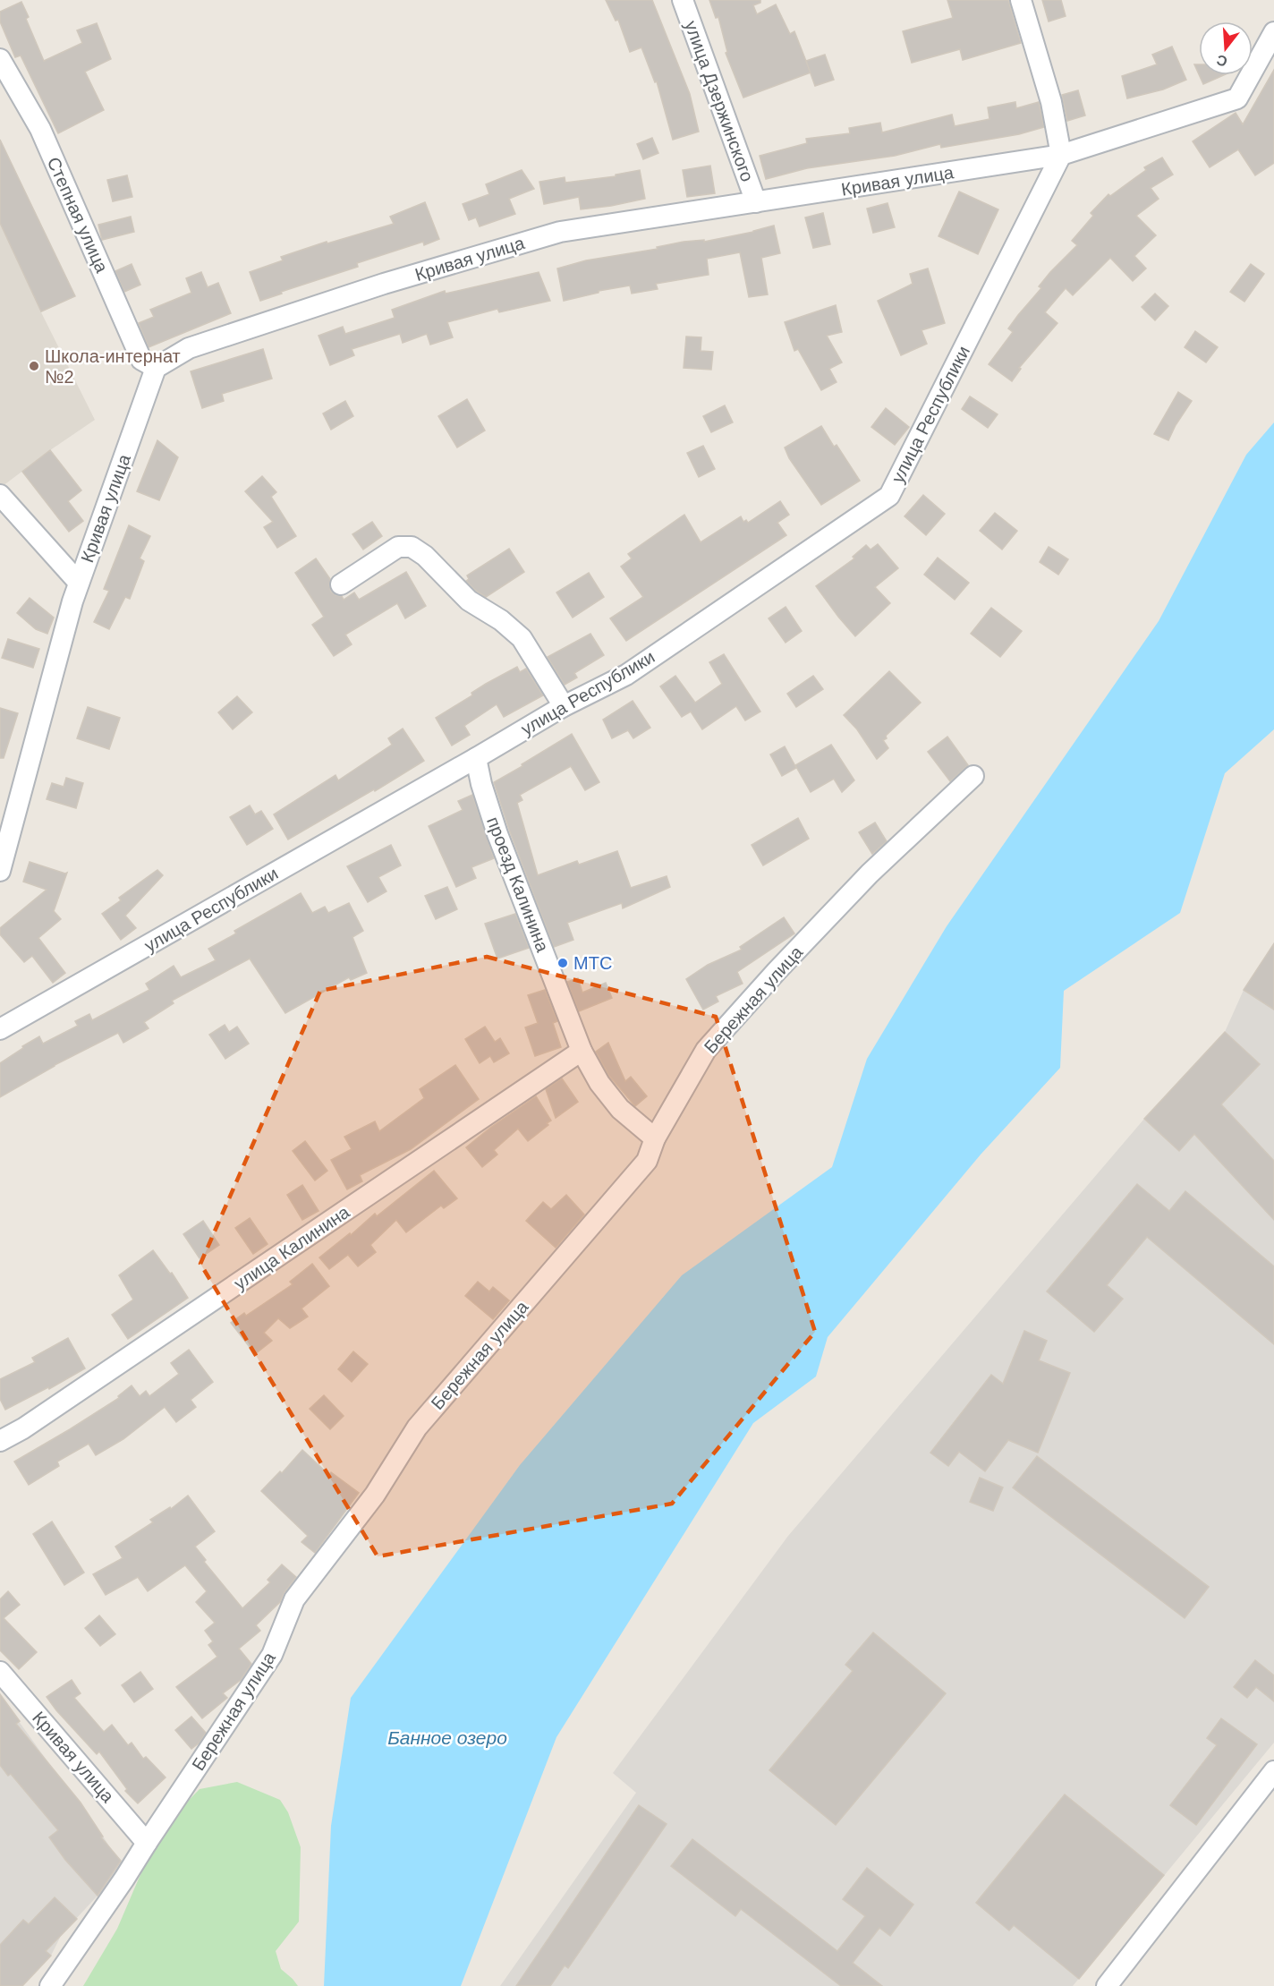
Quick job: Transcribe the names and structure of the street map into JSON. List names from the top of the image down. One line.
{"streets":{"street":["улица Дзержинского","Кривая улица","Степная улица","улица Республики","проезд Калинина","Бережная улица","улица Калинина"]},"crossings":[["улица Дзержинского","Кривая улица"],["Кривая улица","Степная улица"],["Кривая улица","улица Республики"],["Кривая улица","Бережная улица"],["улица Республики","проезд Калинина"],["проезд Калинина","Бережная улица"],["проезд Калинина","улица Калинина"]],"water":["Банное озеро"],"places":["Школа-интернат №2","МТС"],"north":"bottom"}
